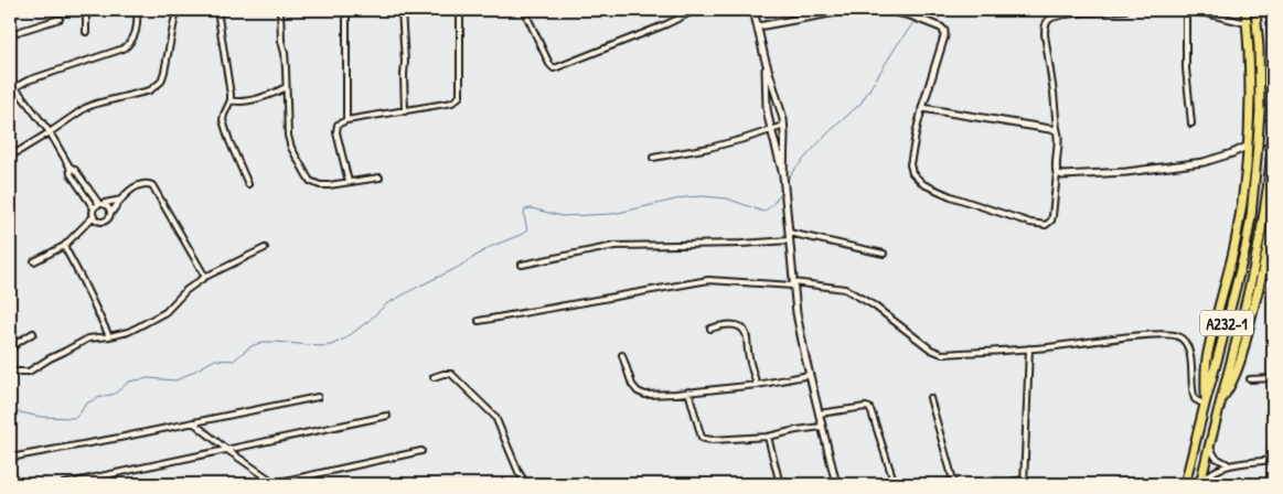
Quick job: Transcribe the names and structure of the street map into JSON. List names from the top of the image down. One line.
{"streets":{"highway":["A232-1"]}}
